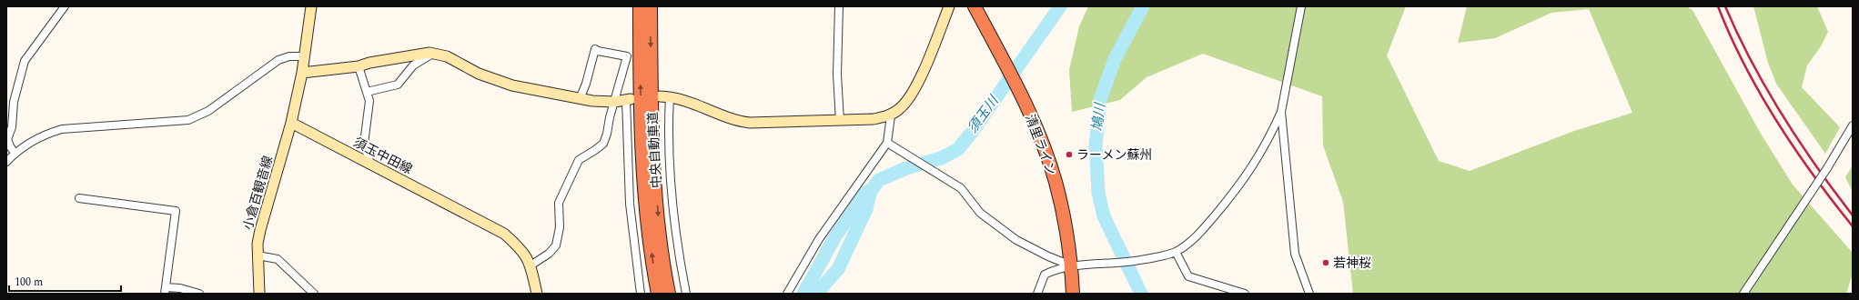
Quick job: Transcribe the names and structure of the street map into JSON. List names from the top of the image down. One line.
{"streets":{"highway":["清里ライン","中央自動車道"],"street":["須玉中田線","小倉百観音線"]},"crossings":[["須玉中田線","小倉百観音線"]],"water":["須玉川","鳩川"],"places":["ラーメン蘇州","若神桜"],"scale_bar":"100 m"}
